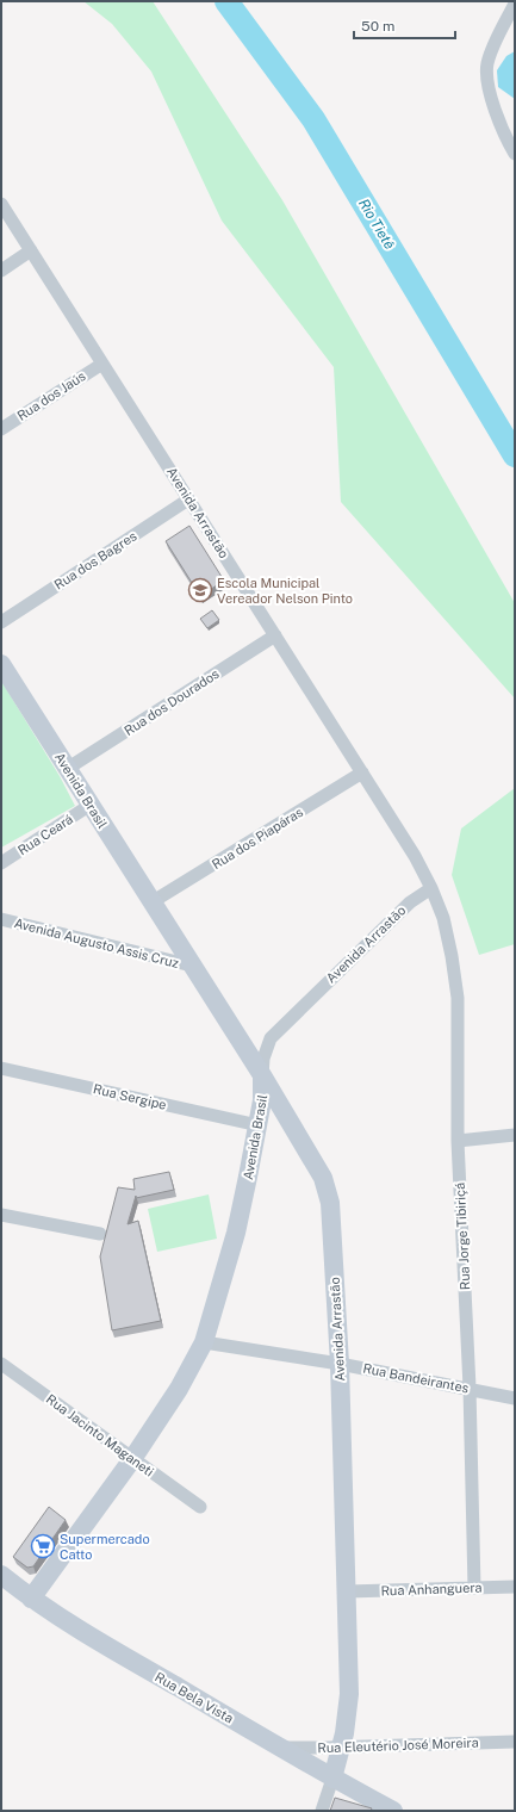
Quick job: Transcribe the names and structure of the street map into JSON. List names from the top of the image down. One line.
{"streets":{"street":["Rua dos Jaús","Avenida Arrastão","Rua dos Bagres","Rua dos Dourados","Avenida Brasil","Rua Ceará","Rua dos Piapáras","Avenida Augusto Assis Cruz","Rua Sergipe","Rua Jorge Tibiriçá","Rua Bandeirantes","Rua Jacinto Maganeti","Rua Anhanguera","Rua Bela Vista","Rua Eleutério José Moreira"]},"crossings":[["Rua dos Jaús","Avenida Arrastão"],["Avenida Arrastão","Rua dos Bagres"],["Avenida Arrastão","Rua dos Dourados"],["Avenida Arrastão","Avenida Brasil"],["Avenida Arrastão","Rua dos Piapáras"],["Avenida Arrastão","Rua Jorge Tibiriçá"],["Avenida Arrastão","Rua Bandeirantes"],["Avenida Arrastão","Rua Anhanguera"],["Avenida Arrastão","Rua Bela Vista"],["Avenida Arrastão","Rua Eleutério José Moreira"],["Rua dos Dourados","Avenida Brasil"],["Avenida Brasil","Rua Ceará"],["Avenida Brasil","Rua dos Piapáras"],["Avenida Brasil","Avenida Augusto Assis Cruz"],["Avenida Brasil","Rua Sergipe"],["Avenida Brasil","Rua Bandeirantes"],["Avenida Brasil","Rua Jacinto Maganeti"],["Avenida Brasil","Rua Bela Vista"],["Rua Jorge Tibiriçá","Rua Bandeirantes"],["Rua Jorge Tibiriçá","Rua Anhanguera"],["Rua Bela Vista","Rua Eleutério José Moreira"]],"water":["Rio Tietê"],"places":{"school or university":["Escola Municipal Vereador Nelson Pinto"],"supermarket":["Supermercado Catto"]},"scale_bar":"50 m"}
